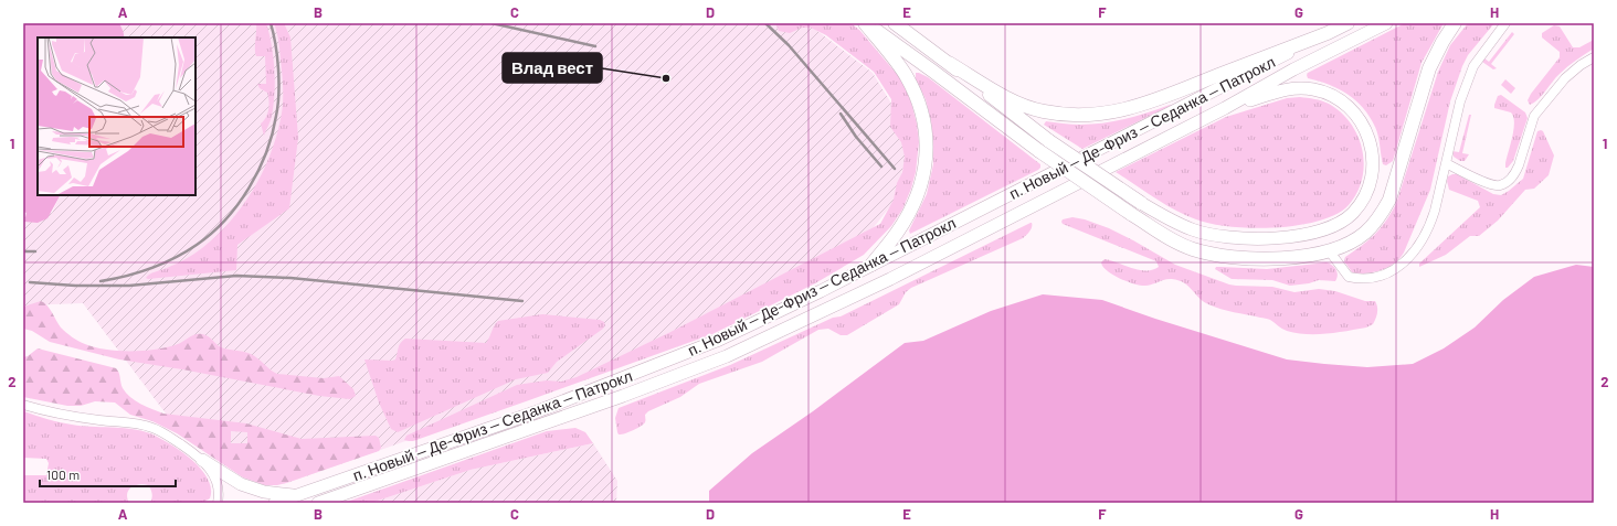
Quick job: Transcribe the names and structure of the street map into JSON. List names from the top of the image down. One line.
{"streets":{"highway":["п. Новый — Де-Фриз — Седанка — Патрокл"]},"places":["Влад вест"],"scale_bar":"100 m","grid":{"columns":["A","B","C","D","E","F","G","H"],"rows":["1","2"]}}
